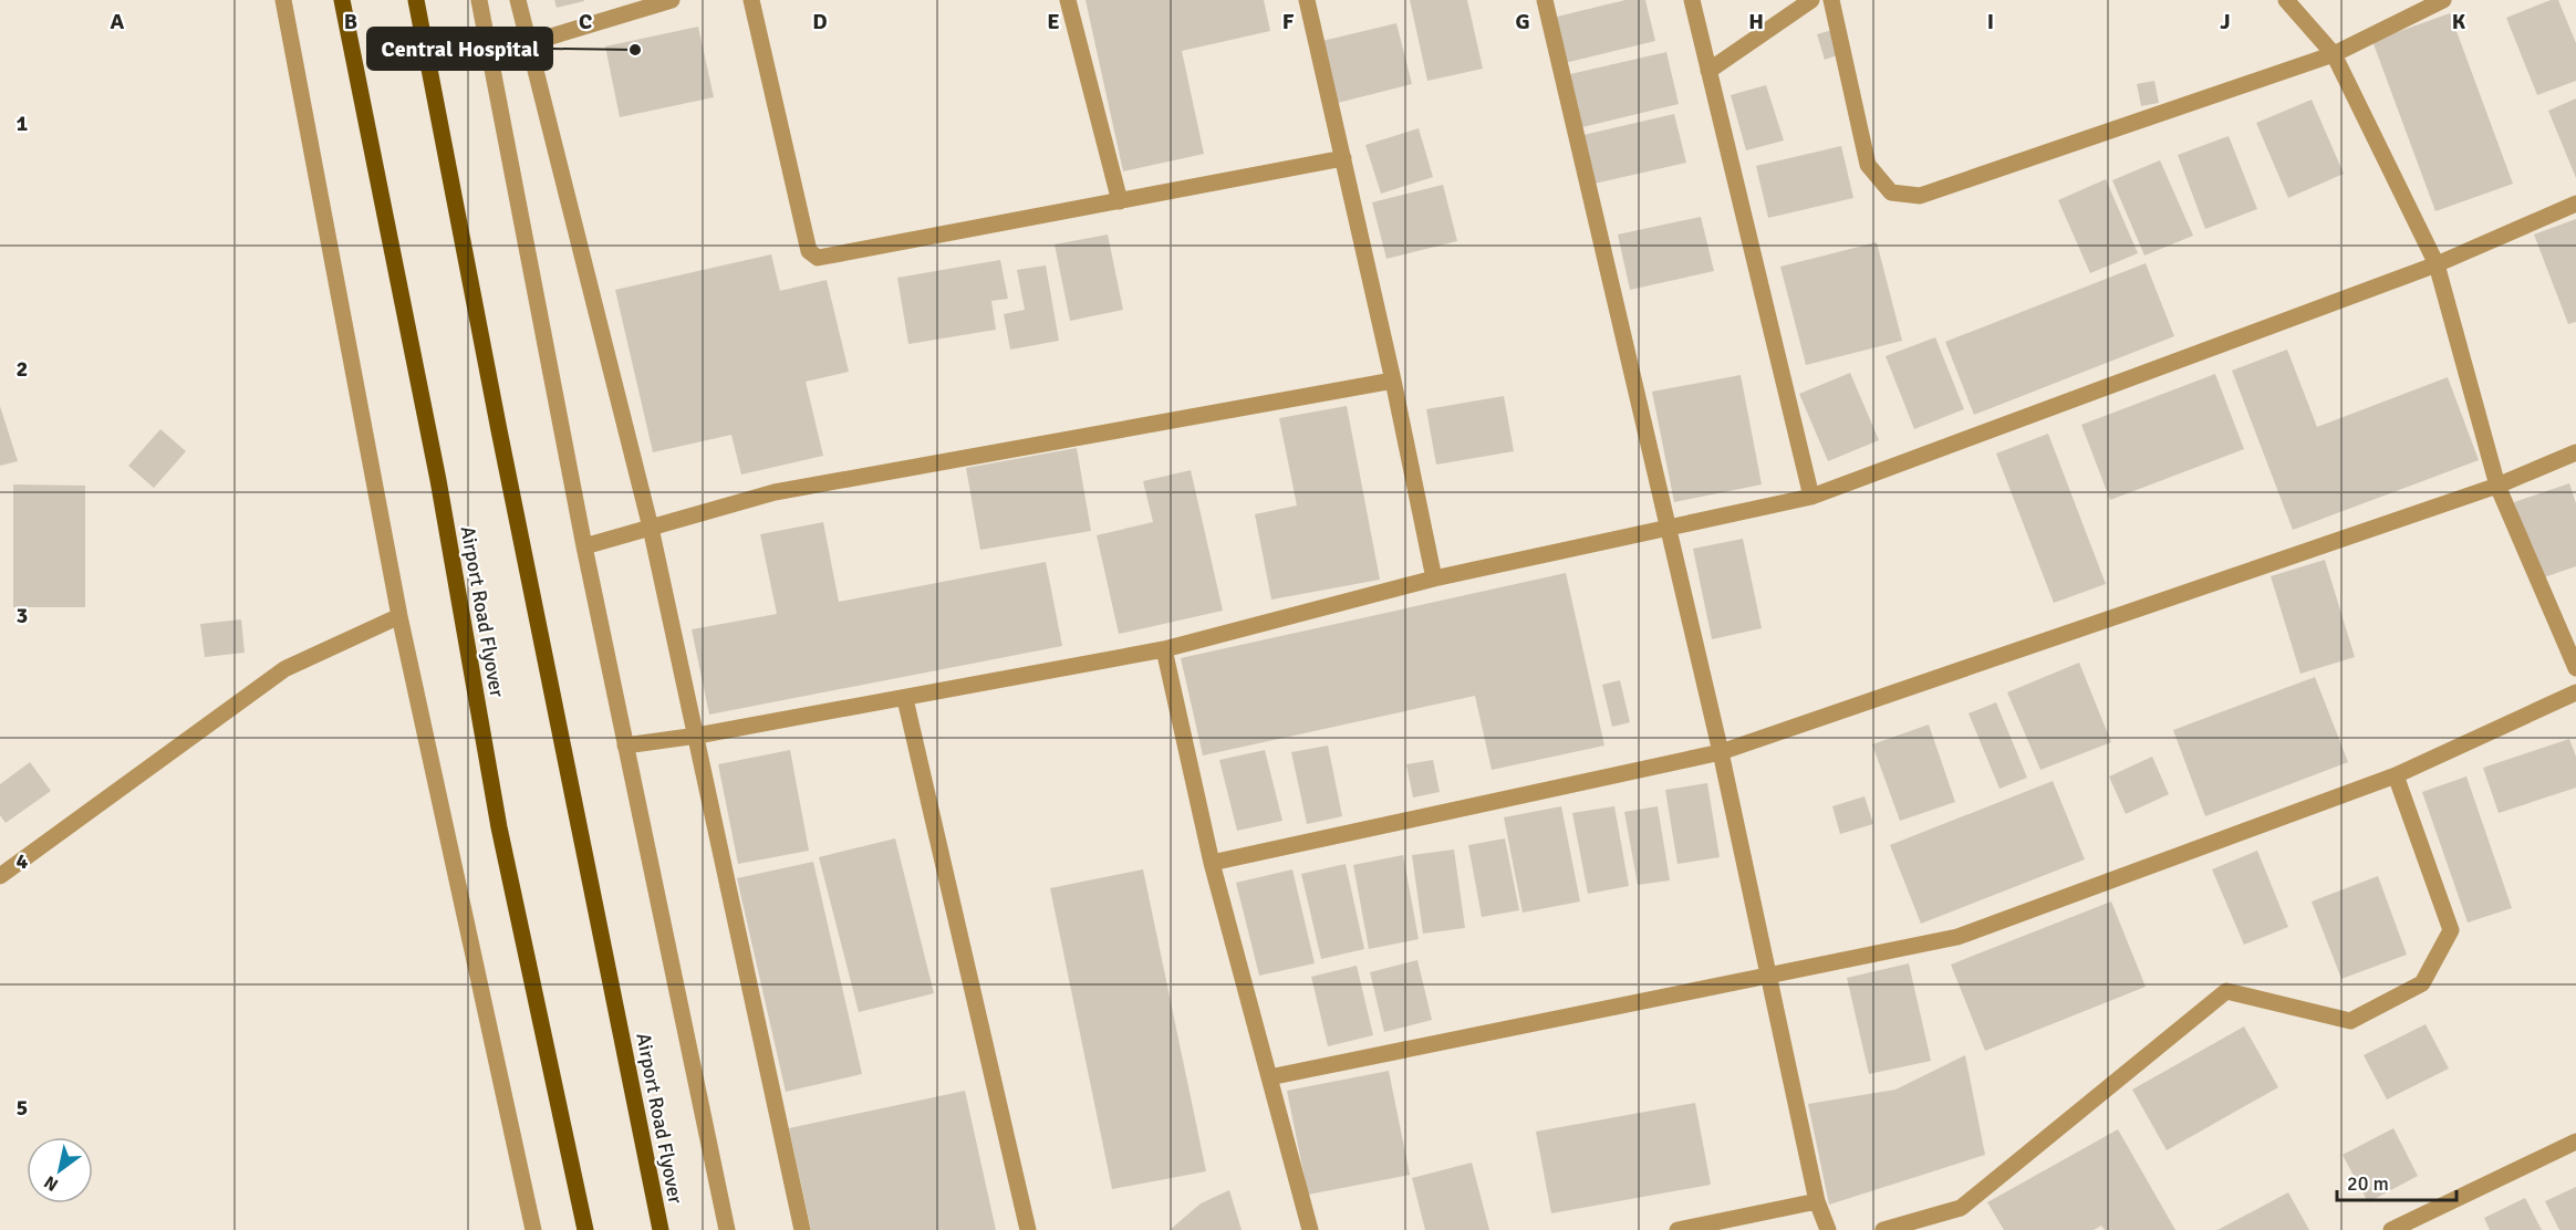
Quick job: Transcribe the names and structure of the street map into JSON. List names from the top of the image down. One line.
{"streets":{"main road":["Airport Road Flyover"]},"places":["Central Hospital"],"scale_bar":"20 m","north":"bottom left","grid":{"columns":["A","B","C","D","E","F","G","H","I","J","K"],"rows":["1","2","3","4","5"]}}
